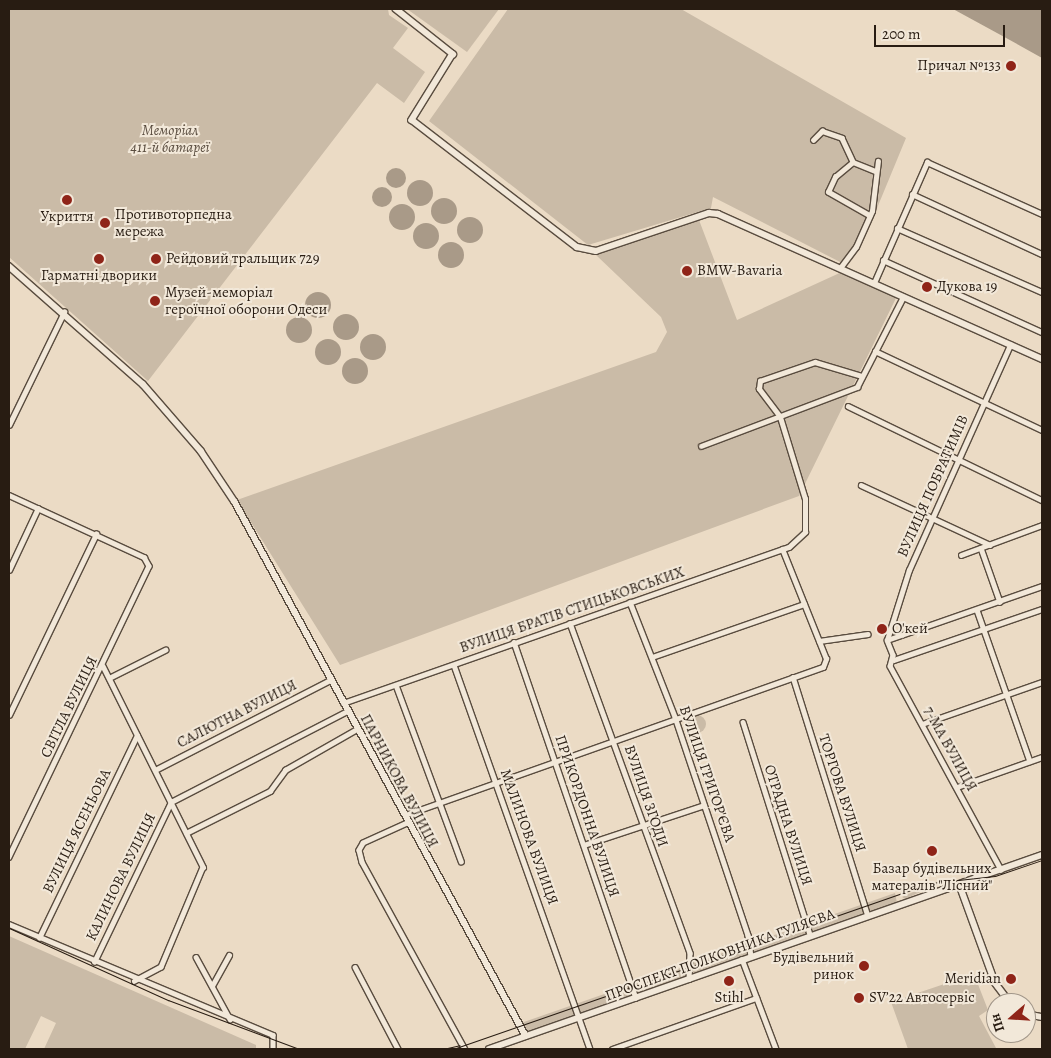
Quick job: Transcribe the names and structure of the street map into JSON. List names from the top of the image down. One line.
{"streets":{"main road":["ПРОСПЕКТ ПОЛКОВНИКА ГУЛЯЄВА"],"street":["ВУЛИЦЯ ПОБРАТИМІВ","ВУЛИЦЯ БРАТІВ СТИЦЬКОВСЬКИХ","СВІТЛА ВУЛИЦЯ","САЛЮТНА ВУЛИЦЯ","7-МА ВУЛИЦЯ","ВУЛИЦЯ ГРИГОР'ЄВА","ПАРНИКОВА ВУЛИЦЯ","ТОРГОВА ВУЛИЦЯ","ВУЛИЦЯ ЗГОДИ","ПРИКОРДОННА ВУЛИЦЯ","ОТРАДНА ВУЛИЦЯ","ВУЛИЦЯ ЯСЕНЬОВА","МАЛИНОВА ВУЛИЦЯ","КАЛИНОВА ВУЛИЦЯ"]},"crossings":[["ВУЛИЦЯ ПОБРАТИМІВ","7-МА ВУЛИЦЯ"],["ВУЛИЦЯ БРАТІВ СТИЦЬКОВСЬКИХ","ВУЛИЦЯ ГРИГОР'ЄВА"],["ВУЛИЦЯ БРАТІВ СТИЦЬКОВСЬКИХ","ПАРНИКОВА ВУЛИЦЯ"],["ВУЛИЦЯ БРАТІВ СТИЦЬКОВСЬКИХ","ВУЛИЦЯ ЗГОДИ"],["ВУЛИЦЯ БРАТІВ СТИЦЬКОВСЬКИХ","ПРИКОРДОННА ВУЛИЦЯ"],["ВУЛИЦЯ БРАТІВ СТИЦЬКОВСЬКИХ","МАЛИНОВА ВУЛИЦЯ"],["САЛЮТНА ВУЛИЦЯ","ПАРНИКОВА ВУЛИЦЯ"],["ВУЛИЦЯ ГРИГОР'ЄВА","ПРОСПЕКТ ПОЛКОВНИКА ГУЛЯЄВА"],["ПАРНИКОВА ВУЛИЦЯ","ПРОСПЕКТ ПОЛКОВНИКА ГУЛЯЄВА"],["ТОРГОВА ВУЛИЦЯ","ПРОСПЕКТ ПОЛКОВНИКА ГУЛЯЄВА"],["ВУЛИЦЯ ЗГОДИ","ПРОСПЕКТ ПОЛКОВНИКА ГУЛЯЄВА"],["ПРИКОРДОННА ВУЛИЦЯ","ПРОСПЕКТ ПОЛКОВНИКА ГУЛЯЄВА"],["ОТРАДНА ВУЛИЦЯ","ПРОСПЕКТ ПОЛКОВНИКА ГУЛЯЄВА"],["МАЛИНОВА ВУЛИЦЯ","ПРОСПЕКТ ПОЛКОВНИКА ГУЛЯЄВА"]],"parks":["Меморіал 411-й батареї"],"places":["Причал №133","Укриття","Противоторпедна мережа","Гарматні дворики","Рейдовий тральщик 729","BMW-Bavaria","Дукова 19","Музей-меморіал героїчної оборони Одеси","О'кей","Базар будівельних матералів \"Лісний\"","Будівельний ринок","Meridian","Stihl","SV’22 Автосервіс"],"scale_bar":"200 m","north":"left"}
